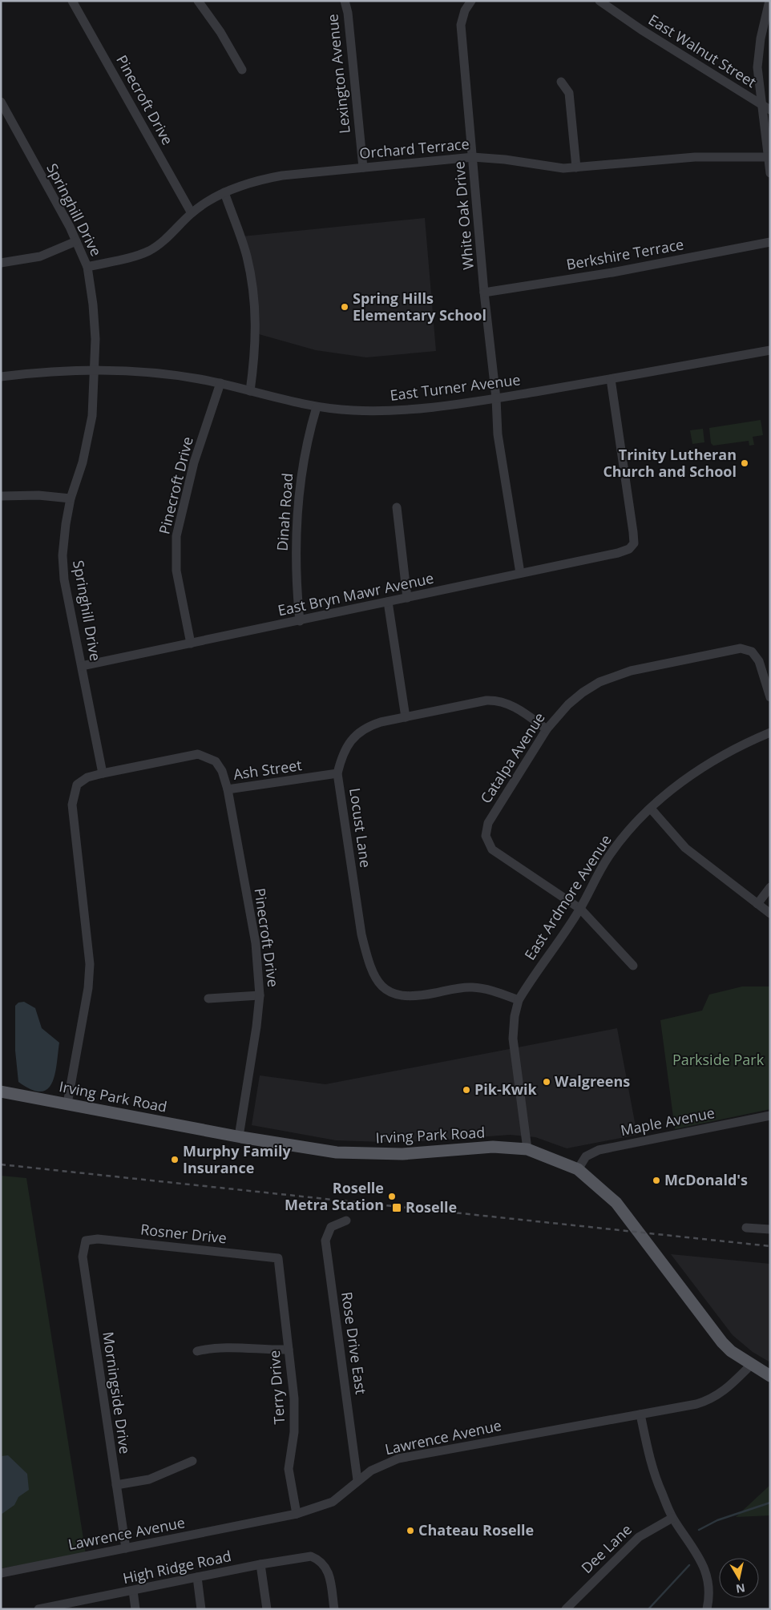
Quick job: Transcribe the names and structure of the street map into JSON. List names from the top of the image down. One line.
{"streets":{"main road":["Irving Park Road"],"street":["East Walnut Street","Lexington Avenue","Pinecroft Drive","Orchard Terrace","Springhill Drive","White Oak Drive","Berkshire Terrace","East Turner Avenue","Dinah Road","East Bryn Mawr Avenue","Catalpa Avenue","Ash Street","Locust Lane","East Ardmore Avenue","Maple Avenue","Rosner Drive","Rose Drive East","Terry Drive","Morningside Drive","Lawrence Avenue","Dee Lane","High Ridge Road"]},"crossings":[["Lexington Avenue","Orchard Terrace"],["Pinecroft Drive","Orchard Terrace"],["Pinecroft Drive","East Turner Avenue"],["Pinecroft Drive","East Bryn Mawr Avenue"],["Pinecroft Drive","Ash Street"],["Pinecroft Drive","Irving Park Road"],["Orchard Terrace","Springhill Drive"],["Orchard Terrace","White Oak Drive"],["Springhill Drive","East Turner Avenue"],["Springhill Drive","East Bryn Mawr Avenue"],["Springhill Drive","Ash Street"],["White Oak Drive","Berkshire Terrace"],["White Oak Drive","East Turner Avenue"],["White Oak Drive","East Bryn Mawr Avenue"],["East Turner Avenue","Dinah Road"],["East Turner Avenue","East Bryn Mawr Avenue"],["Dinah Road","East Bryn Mawr Avenue"],["Catalpa Avenue","Locust Lane"],["Catalpa Avenue","East Ardmore Avenue"],["Ash Street","Locust Lane"],["Locust Lane","East Ardmore Avenue"],["East Ardmore Avenue","Irving Park Road"],["Irving Park Road","Maple Avenue"],["Irving Park Road","Lawrence Avenue"],["Rosner Drive","Terry Drive"],["Rosner Drive","Morningside Drive"],["Rose Drive East","Lawrence Avenue"],["Terry Drive","Lawrence Avenue"],["Morningside Drive","Lawrence Avenue"]],"parks":["Parkside Park"],"places":{"other":["Spring Hills Elementary School","Trinity Lutheran Church and School","Walgreens","Pik-Kwik","Murphy Family Insurance","McDonald's","Roselle Metra Station","Chateau Roselle"],"transit":["Roselle"]},"north":"bottom"}
